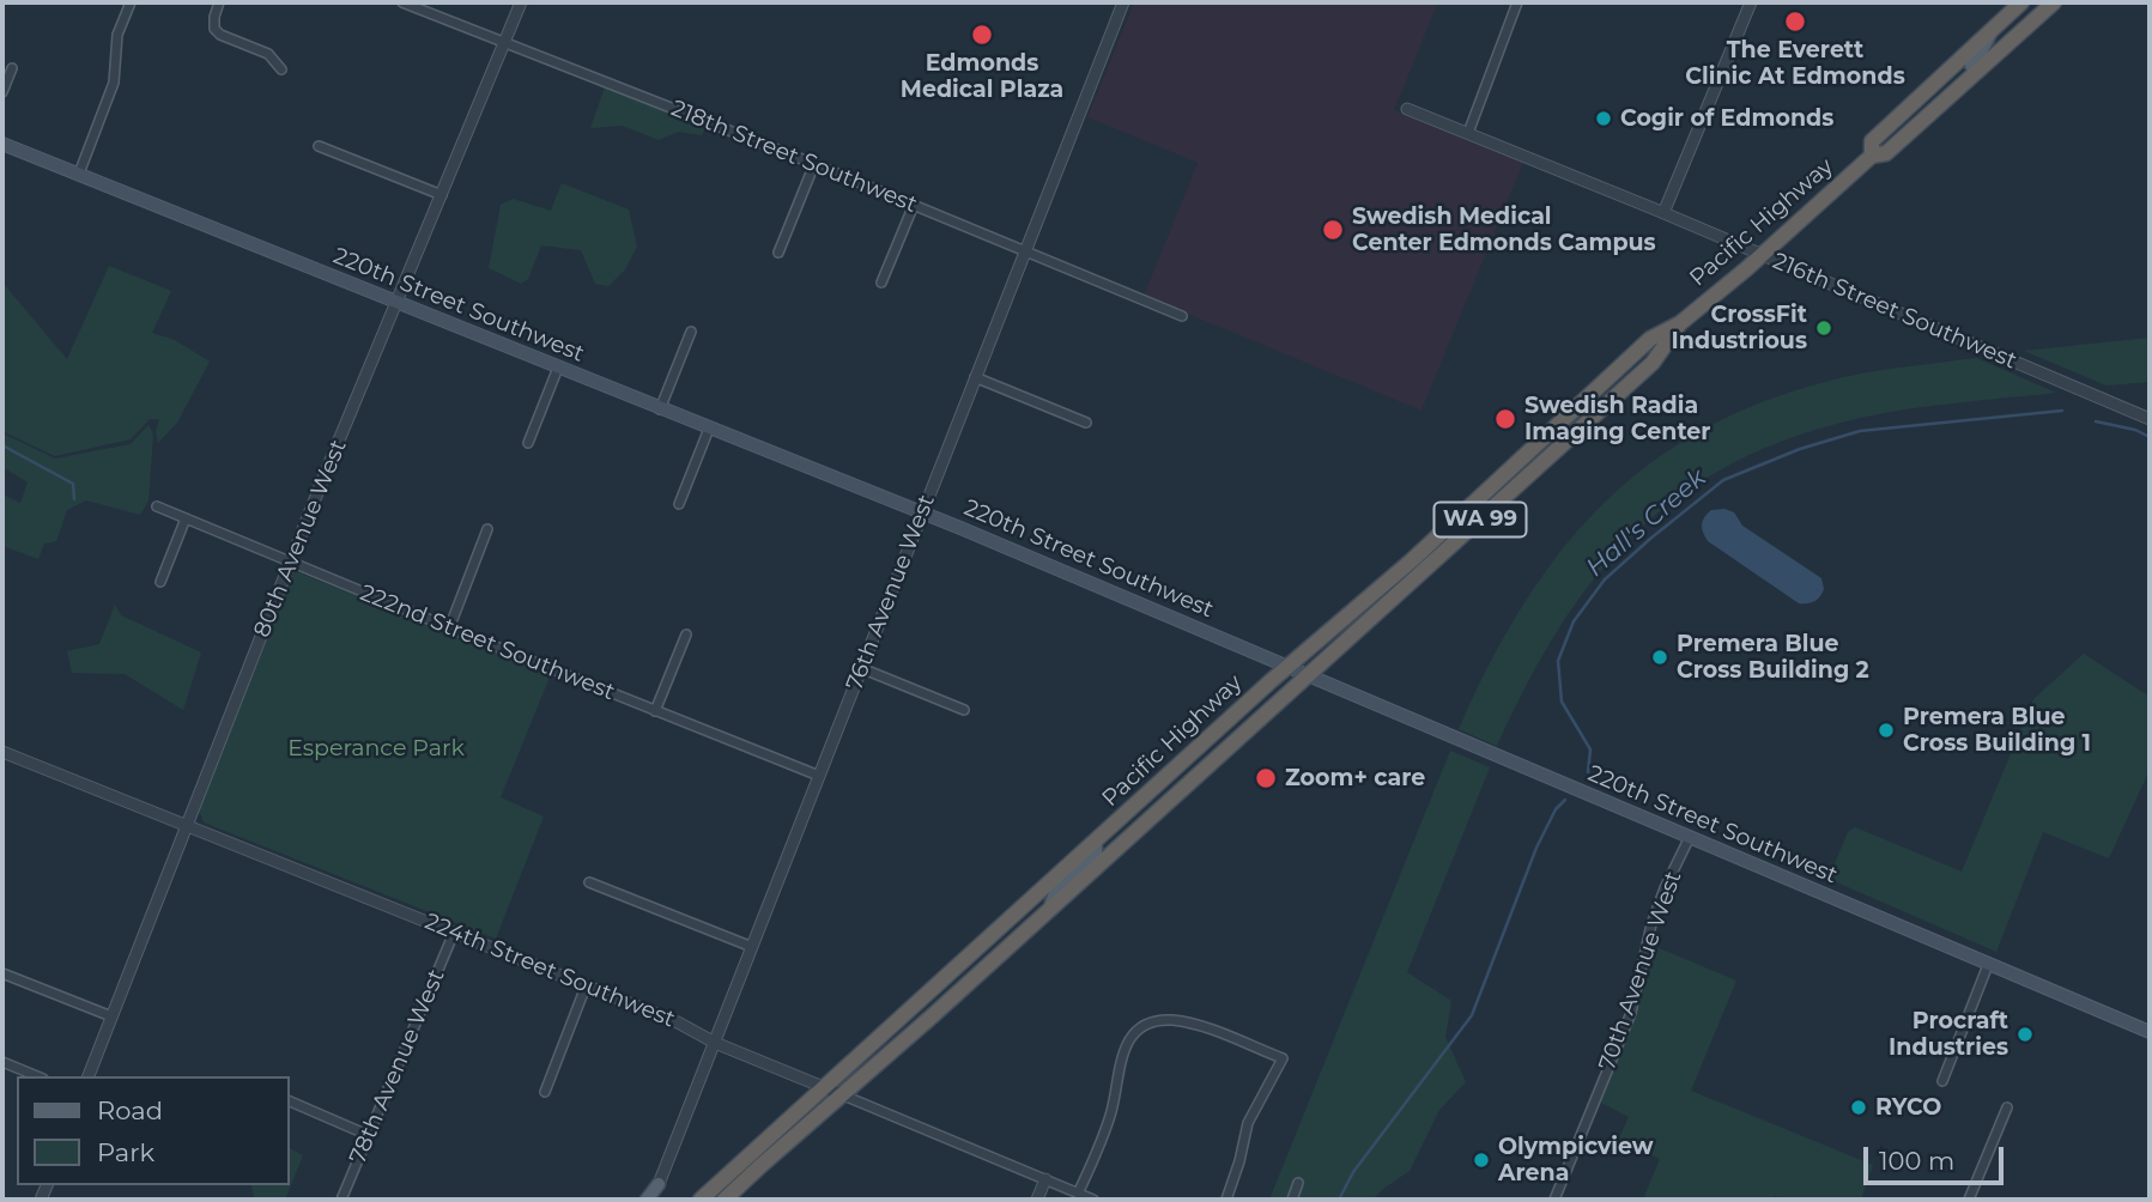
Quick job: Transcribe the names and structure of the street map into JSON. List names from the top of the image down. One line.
{"streets":{"highway":["Pacific Highway","WA 99"],"main road":["220th Street Southwest"],"street":["218th Street Southwest","216th Street Southwest","80th Avenue West","76th Avenue West","222nd Street Southwest","224th Street Southwest","70th Avenue West","78th Avenue West"]},"crossings":[["218th Street Southwest","80th Avenue West"],["218th Street Southwest","76th Avenue West"],["Pacific Highway","220th Street Southwest"],["Pacific Highway","216th Street Southwest"],["Pacific Highway","224th Street Southwest"],["220th Street Southwest","80th Avenue West"],["220th Street Southwest","76th Avenue West"],["220th Street Southwest","70th Avenue West"],["80th Avenue West","222nd Street Southwest"],["80th Avenue West","224th Street Southwest"],["76th Avenue West","222nd Street Southwest"],["76th Avenue West","224th Street Southwest"],["224th Street Southwest","78th Avenue West"]],"water":["Hall's Creek"],"parks":["Esperance Park"],"places":["The Everett Clinic At Edmonds","Edmonds Medical Plaza","Cogir of Edmonds","Swedish Medical Center Edmonds Campus","CrossFit Industrious","Swedish Radia Imaging Center","Premera Blue Cross Building 2","Premera Blue Cross Building 1","Zoom+ care","Procraft Industries","RYCO","Olympicview Arena"],"legend":["Road","Park"],"scale_bar":"100 m"}
